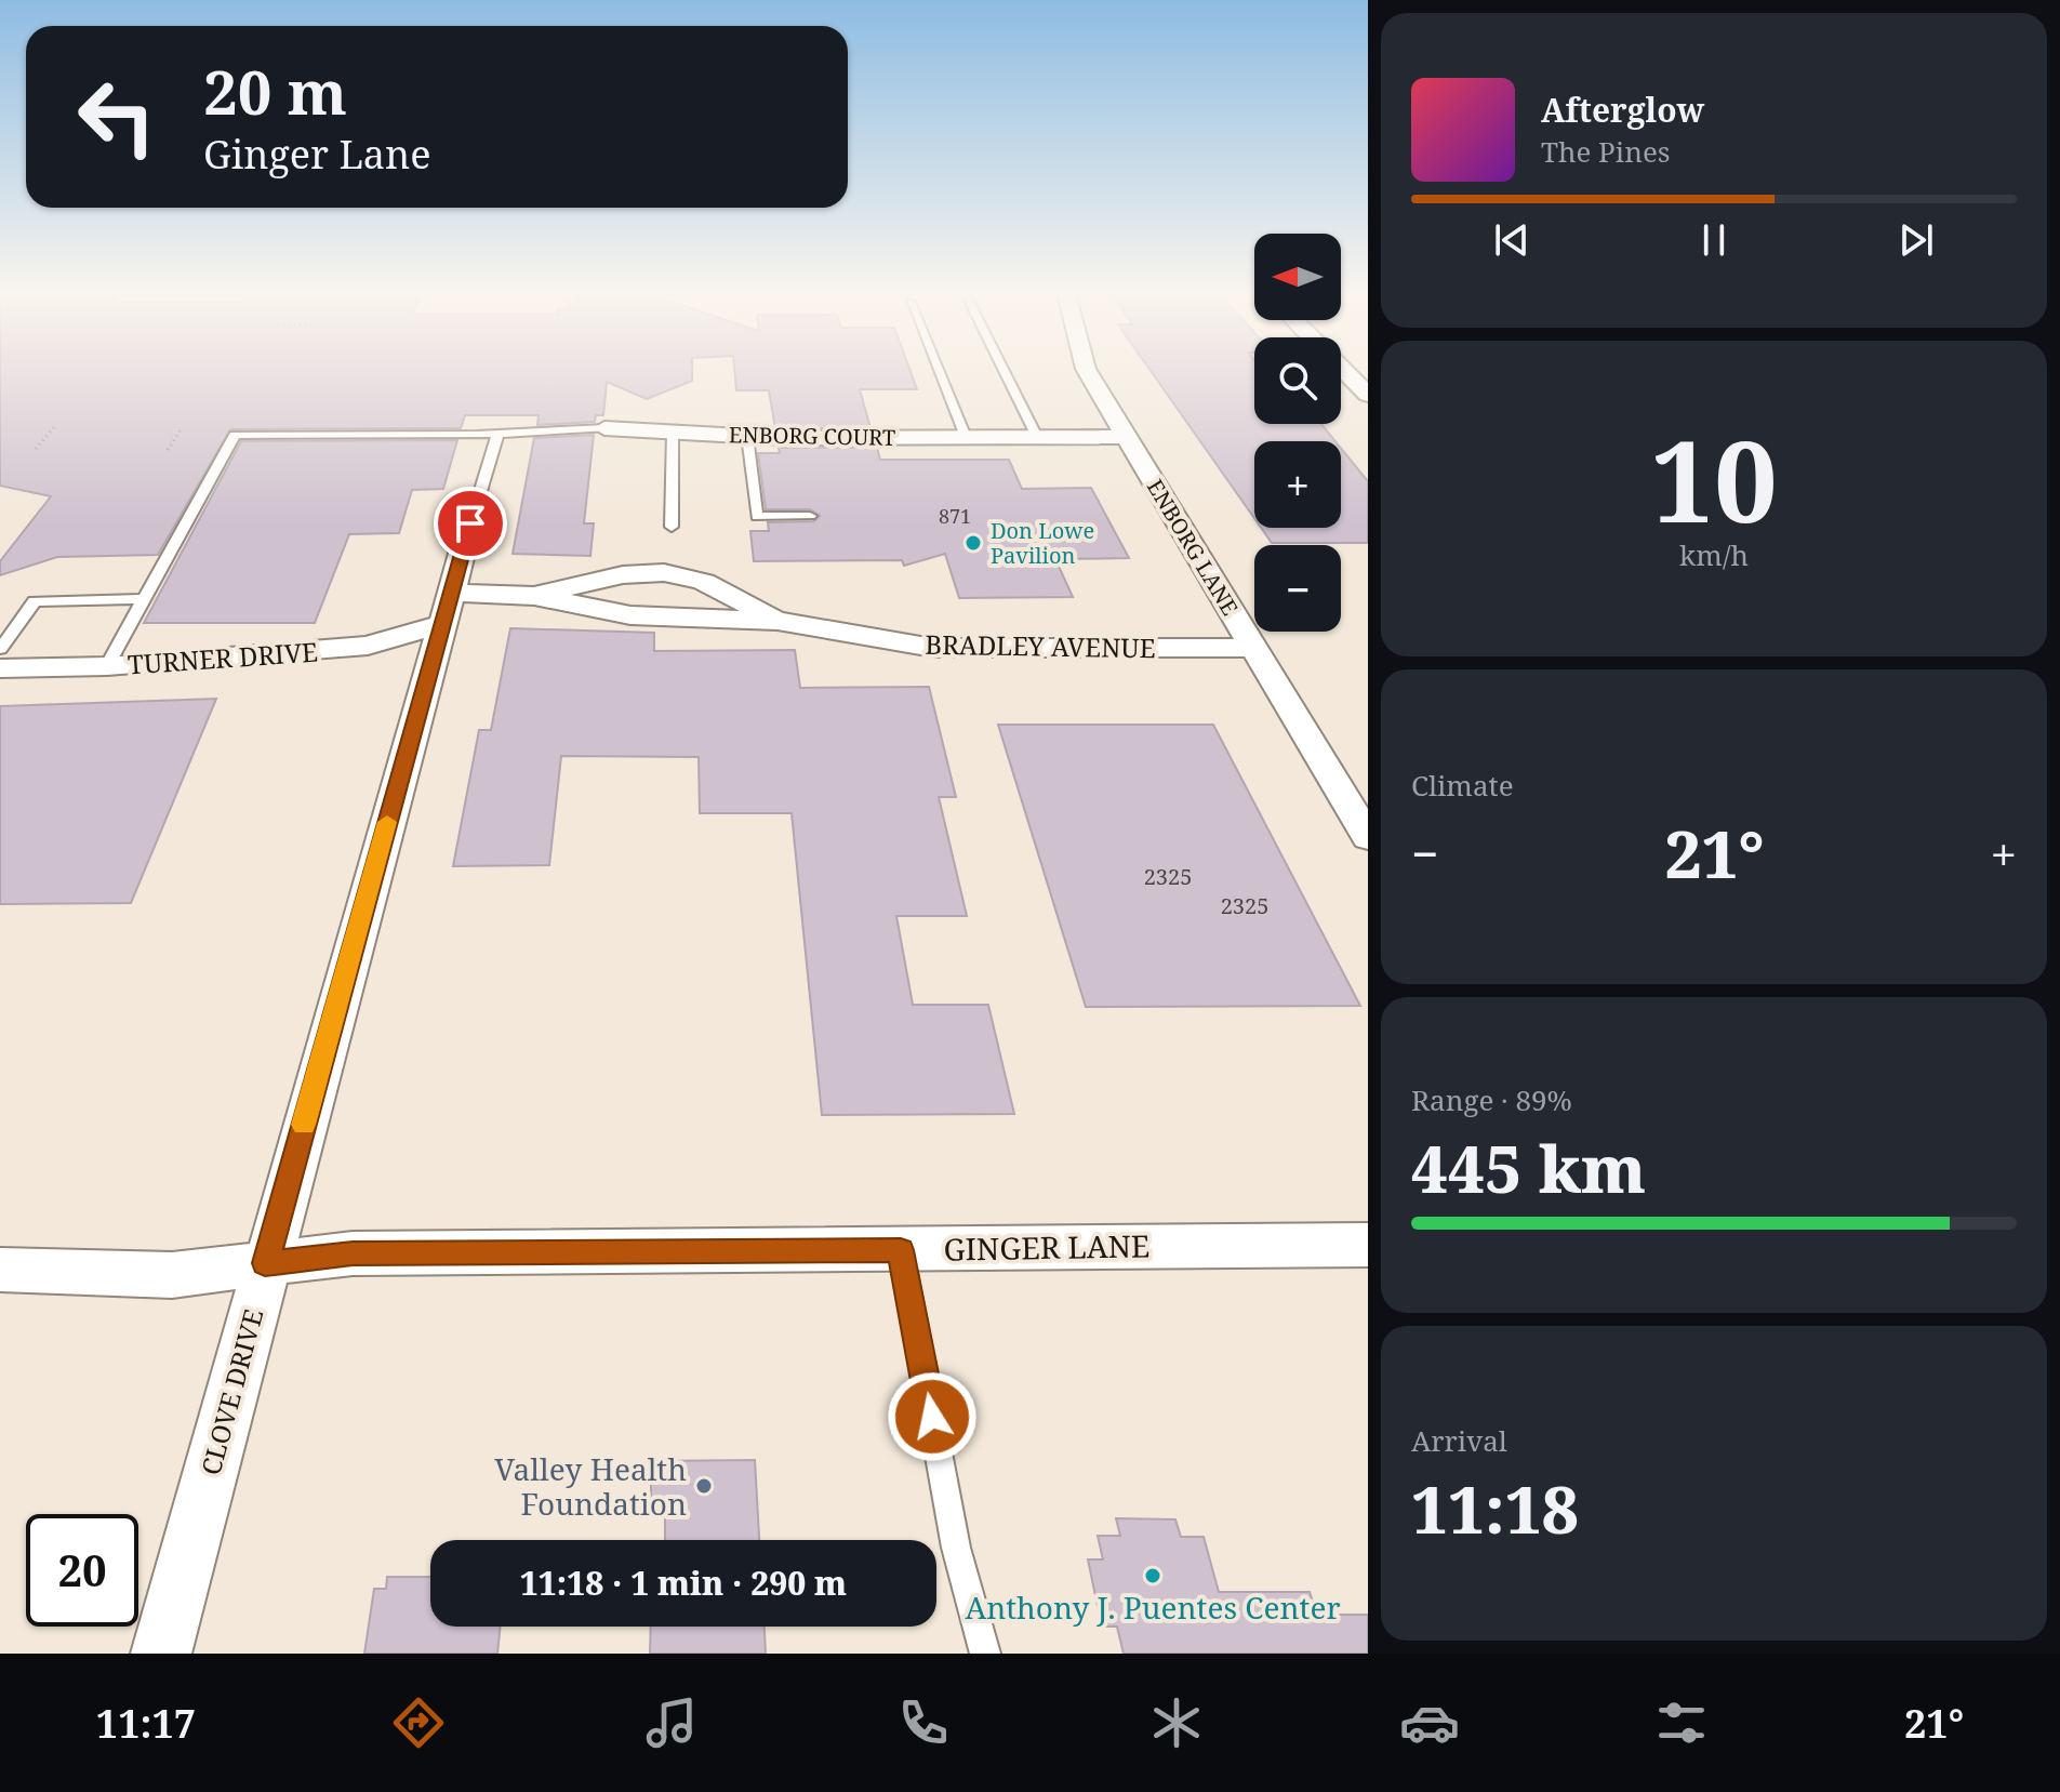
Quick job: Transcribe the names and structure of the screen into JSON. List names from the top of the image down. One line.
{"streets":{"street":["ENBORG COURT","ENBORG LANE","BRADLEY AVENUE","TURNER DRIVE","GINGER LANE","CLOVE DRIVE"]},"crossings":[["ENBORG COURT","ENBORG LANE"],["ENBORG COURT","CLOVE DRIVE"],["ENBORG LANE","BRADLEY AVENUE"],["BRADLEY AVENUE","TURNER DRIVE"],["BRADLEY AVENUE","CLOVE DRIVE"],["TURNER DRIVE","CLOVE DRIVE"],["GINGER LANE","CLOVE DRIVE"]],"places":["Don Lowe Pavilion","Valley Health Foundation","Anthony J. Puentes Center"],"house_numbers":["871","2325","2325"],"north":"left","page":{"turn":["20 m","Ginger Lane"],"song":["Afterglow","The Pines"],"map_buttons":["+","−"],"tile":[["10","km/h"],"Climate",["Range · 89%","445 km"],["Arrival","11:18"]],"heat":["−","21°","+"],"limit":"20","trip":"11:18 · 1 min · 290 m","tabs":["11:17","21°"]}}
